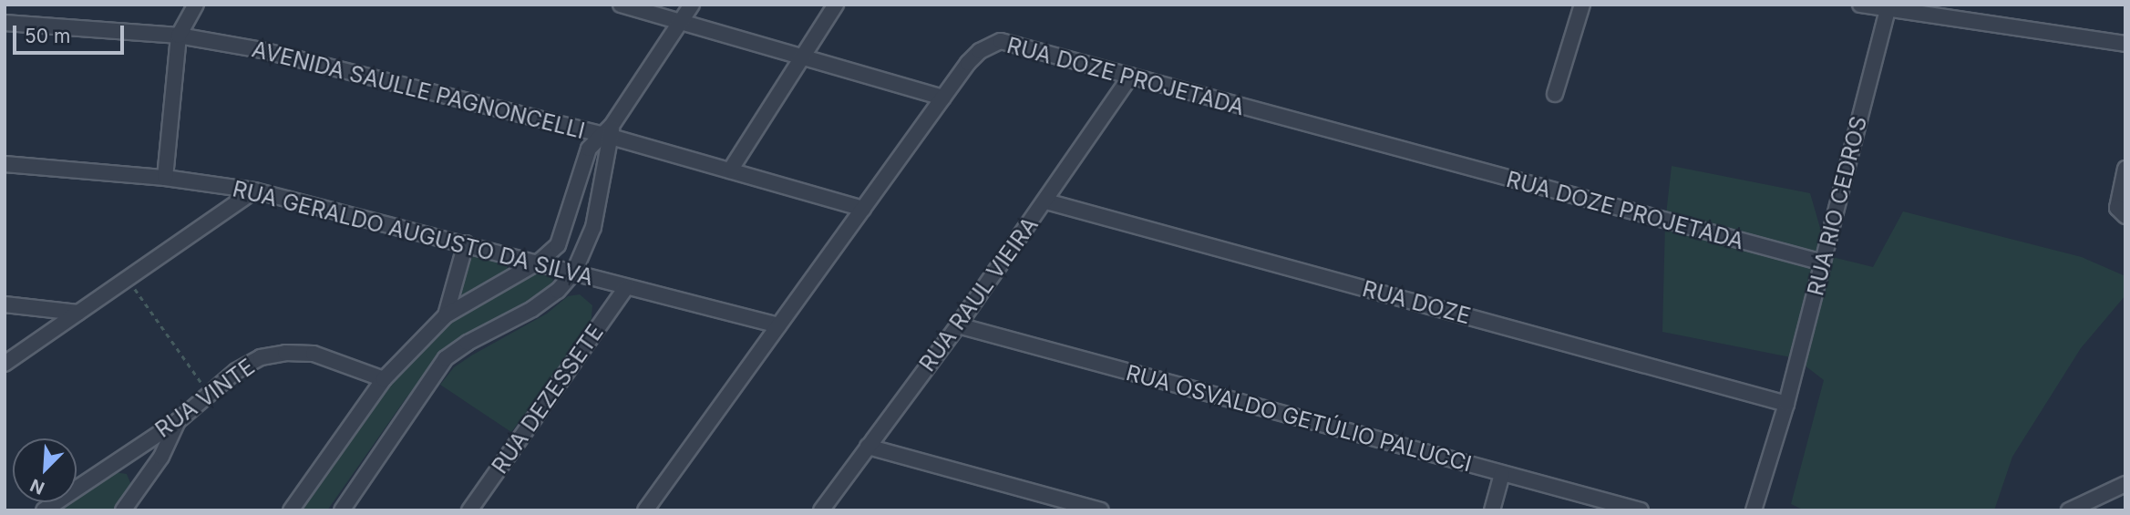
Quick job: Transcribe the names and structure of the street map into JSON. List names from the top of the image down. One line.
{"streets":{"street":["RUA DOZE PROJETADA","AVENIDA SAULLE PAGNONCELLI","RUA RIO CEDROS","RUA GERALDO AUGUSTO DA SILVA","RUA RAUL VIEIRA","RUA DOZE","RUA VINTE","RUA DEZESSETE","RUA OSVALDO GETÚLIO PALUCCI"]},"crossings":[["RUA DOZE PROJETADA","AVENIDA SAULLE PAGNONCELLI"],["RUA DOZE PROJETADA","RUA RIO CEDROS"],["RUA DOZE PROJETADA","RUA GERALDO AUGUSTO DA SILVA"],["RUA DOZE PROJETADA","RUA RAUL VIEIRA"],["RUA RIO CEDROS","RUA DOZE"],["RUA GERALDO AUGUSTO DA SILVA","RUA DEZESSETE"],["RUA RAUL VIEIRA","RUA DOZE"],["RUA RAUL VIEIRA","RUA OSVALDO GETÚLIO PALUCCI"]],"scale_bar":"50 m","north":"bottom left"}
